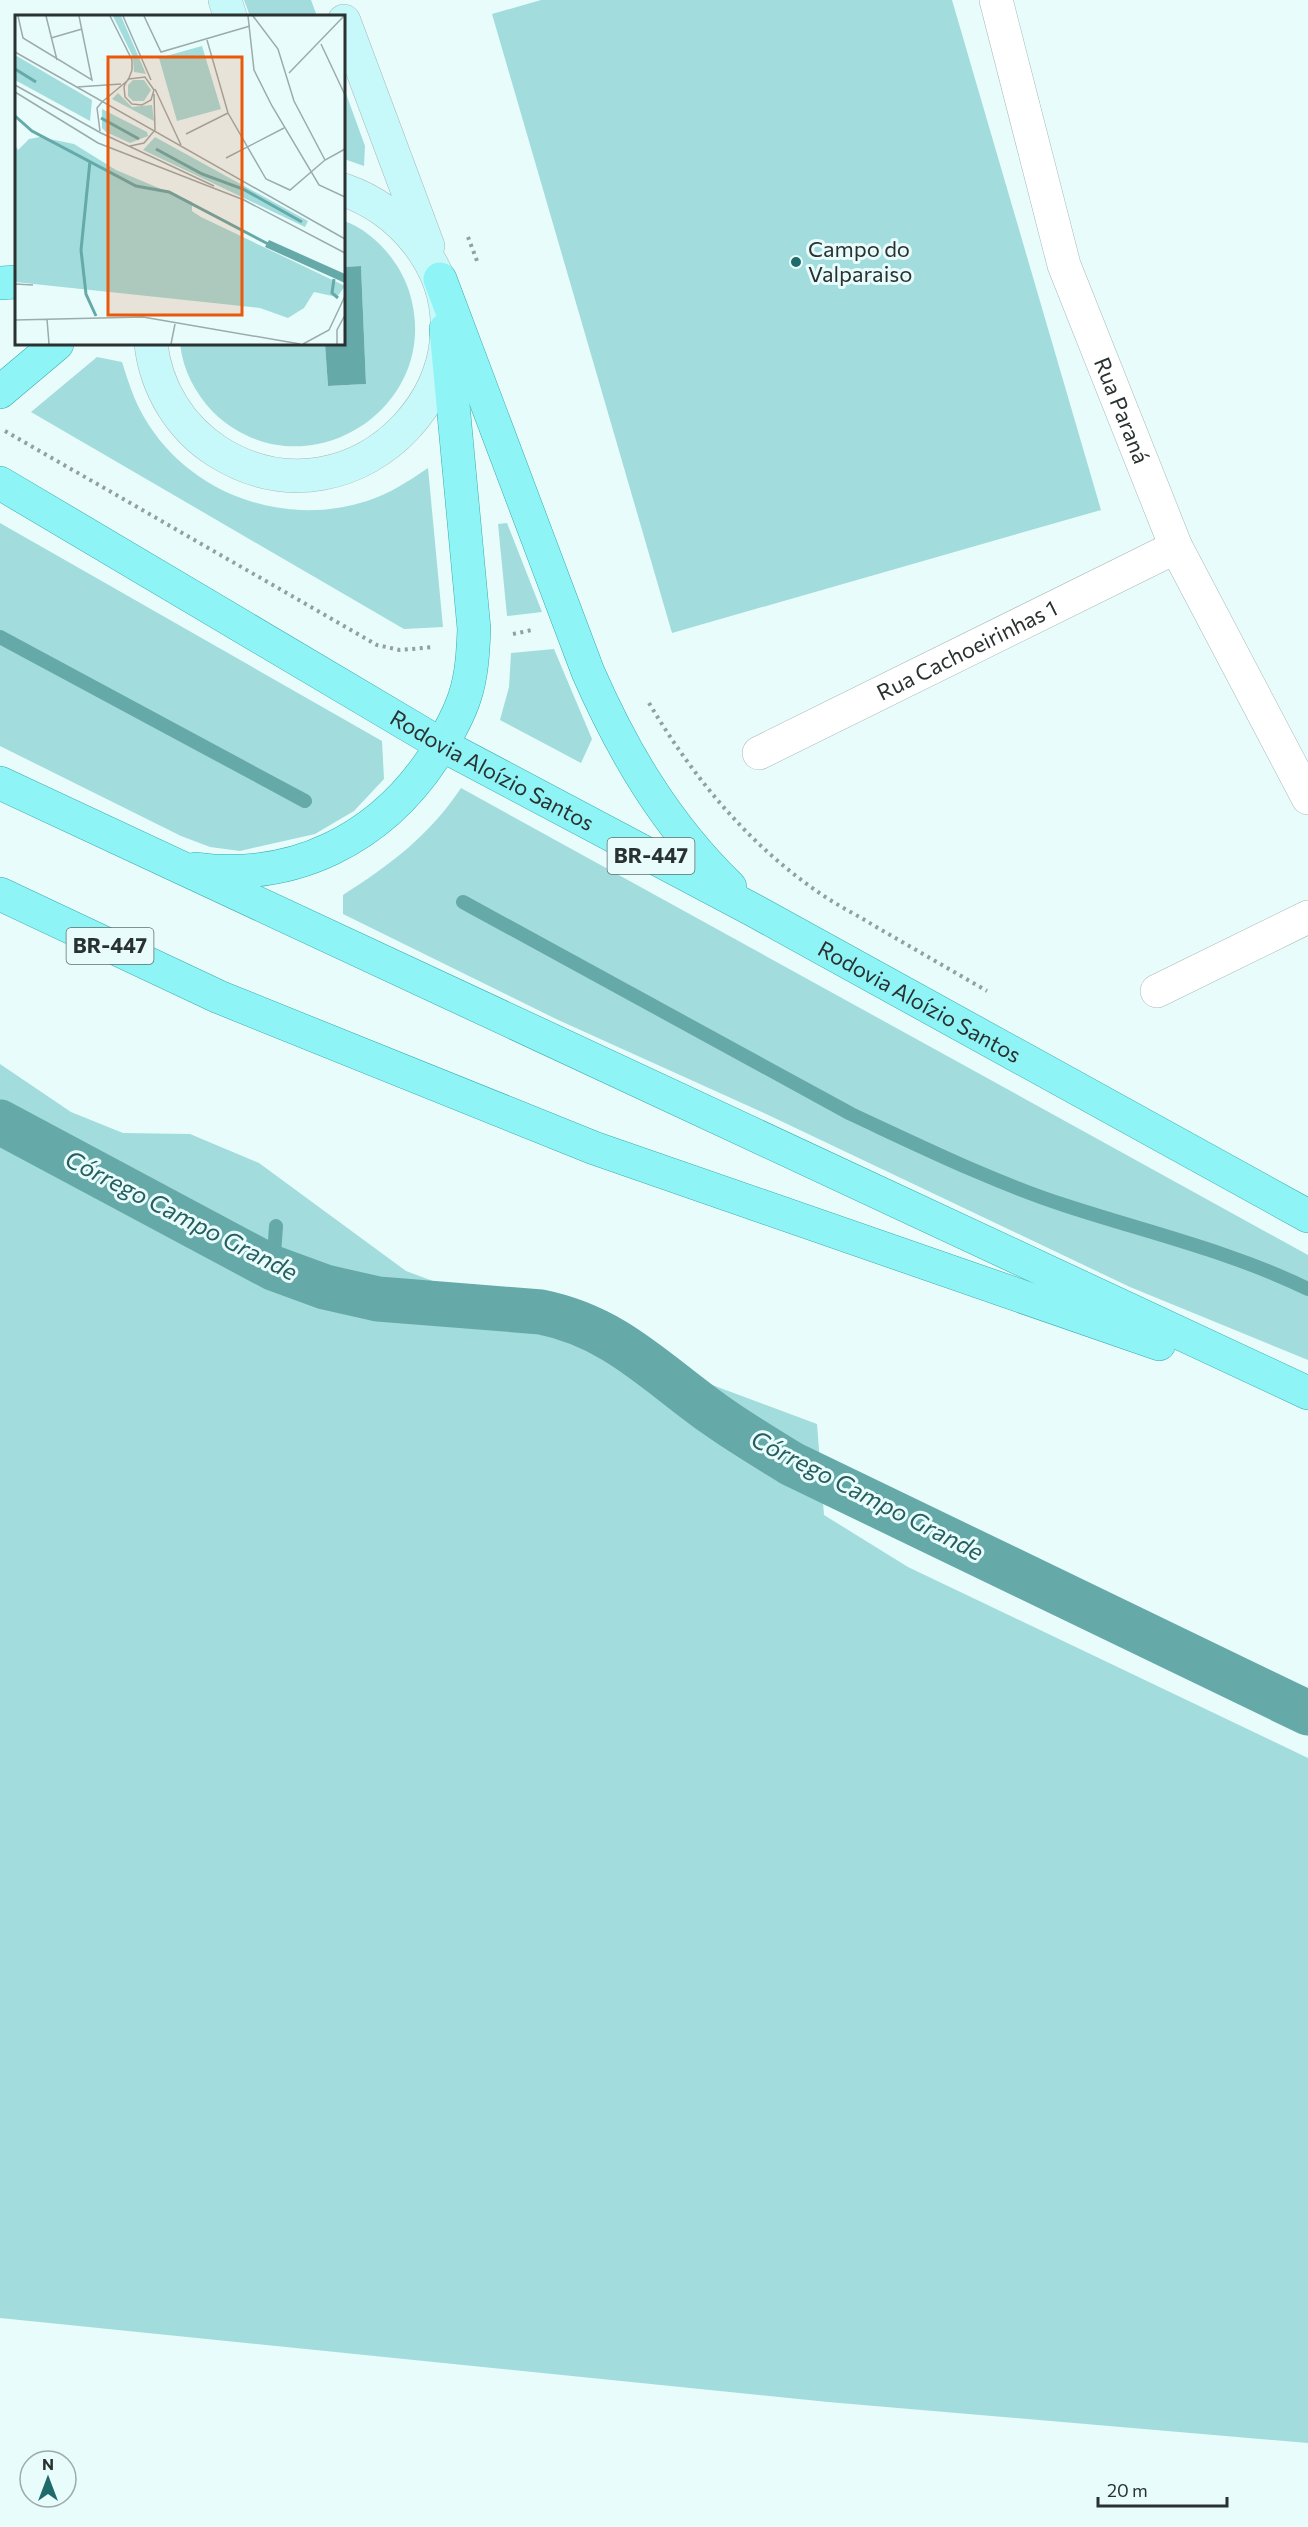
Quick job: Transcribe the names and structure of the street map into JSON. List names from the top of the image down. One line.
{"streets":{"main road":["Rodovia Aloízio Santos","BR-447"],"street":["Rua Paraná","Rua Cachoeirinhas 1"]},"crossings":[["Rua Paraná","Rua Cachoeirinhas 1"]],"water":["Córrego Campo Grande"],"places":["Campo do Valparaiso"],"scale_bar":"20 m","north":"top"}
